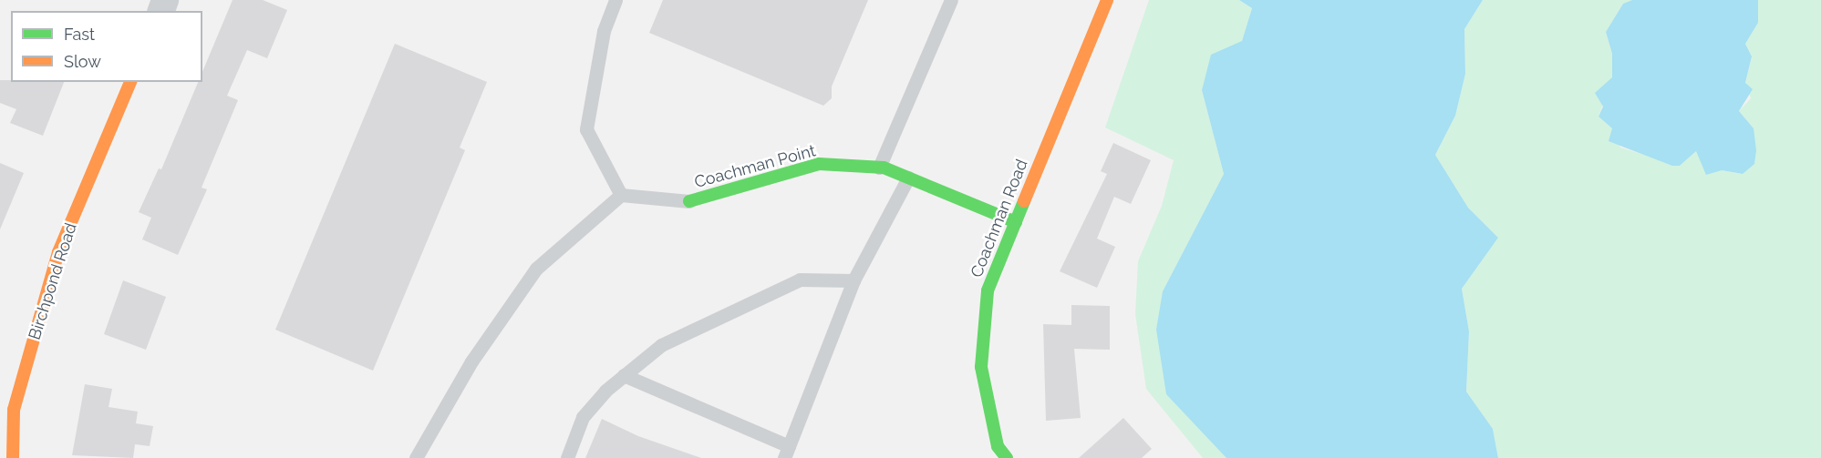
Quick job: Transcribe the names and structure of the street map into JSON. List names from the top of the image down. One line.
{"streets":{"street":["Coachman Point","Coachman Road","Birchpond Road"]},"crossings":[["Coachman Point","Coachman Road"]],"legend":["Fast","Slow"]}
